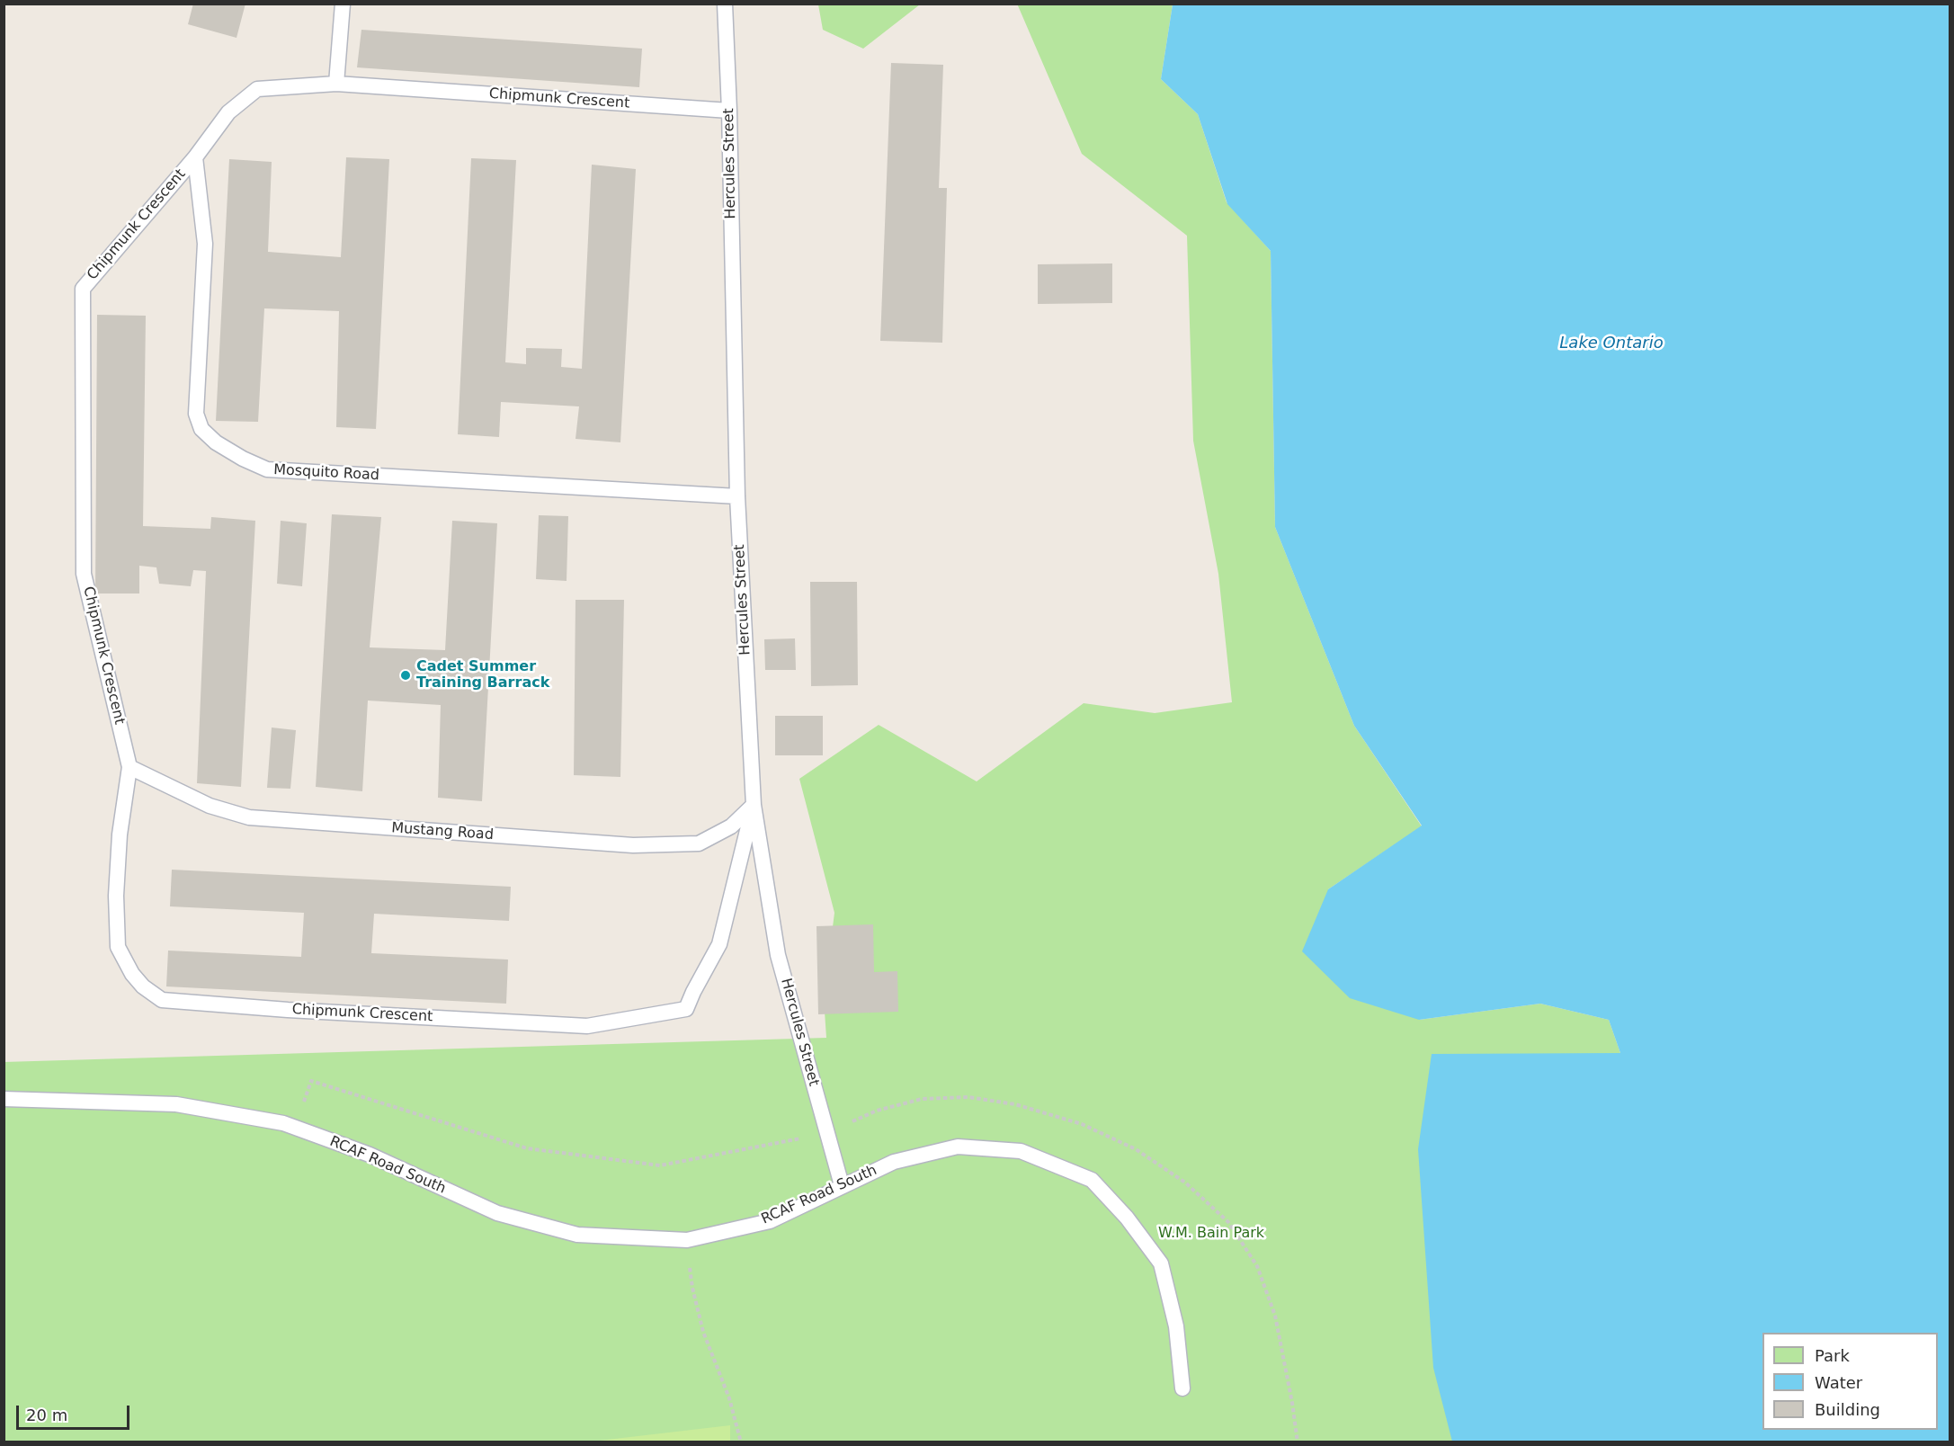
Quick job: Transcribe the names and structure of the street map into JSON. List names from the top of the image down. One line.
{"streets":{"lane":["Chipmunk Crescent","Hercules Street","Mosquito Road","Mustang Road","RCAF Road South"]},"crossings":[["Chipmunk Crescent","Hercules Street"],["Chipmunk Crescent","Mosquito Road"],["Chipmunk Crescent","Mustang Road"],["Hercules Street","Mosquito Road"],["Hercules Street","Mustang Road"],["Hercules Street","RCAF Road South"]],"water":["Lake Ontario"],"parks":["W.M. Bain Park"],"places":["Cadet Summer Training Barrack"],"legend":["Park","Water","Building"],"scale_bar":"20 m"}
